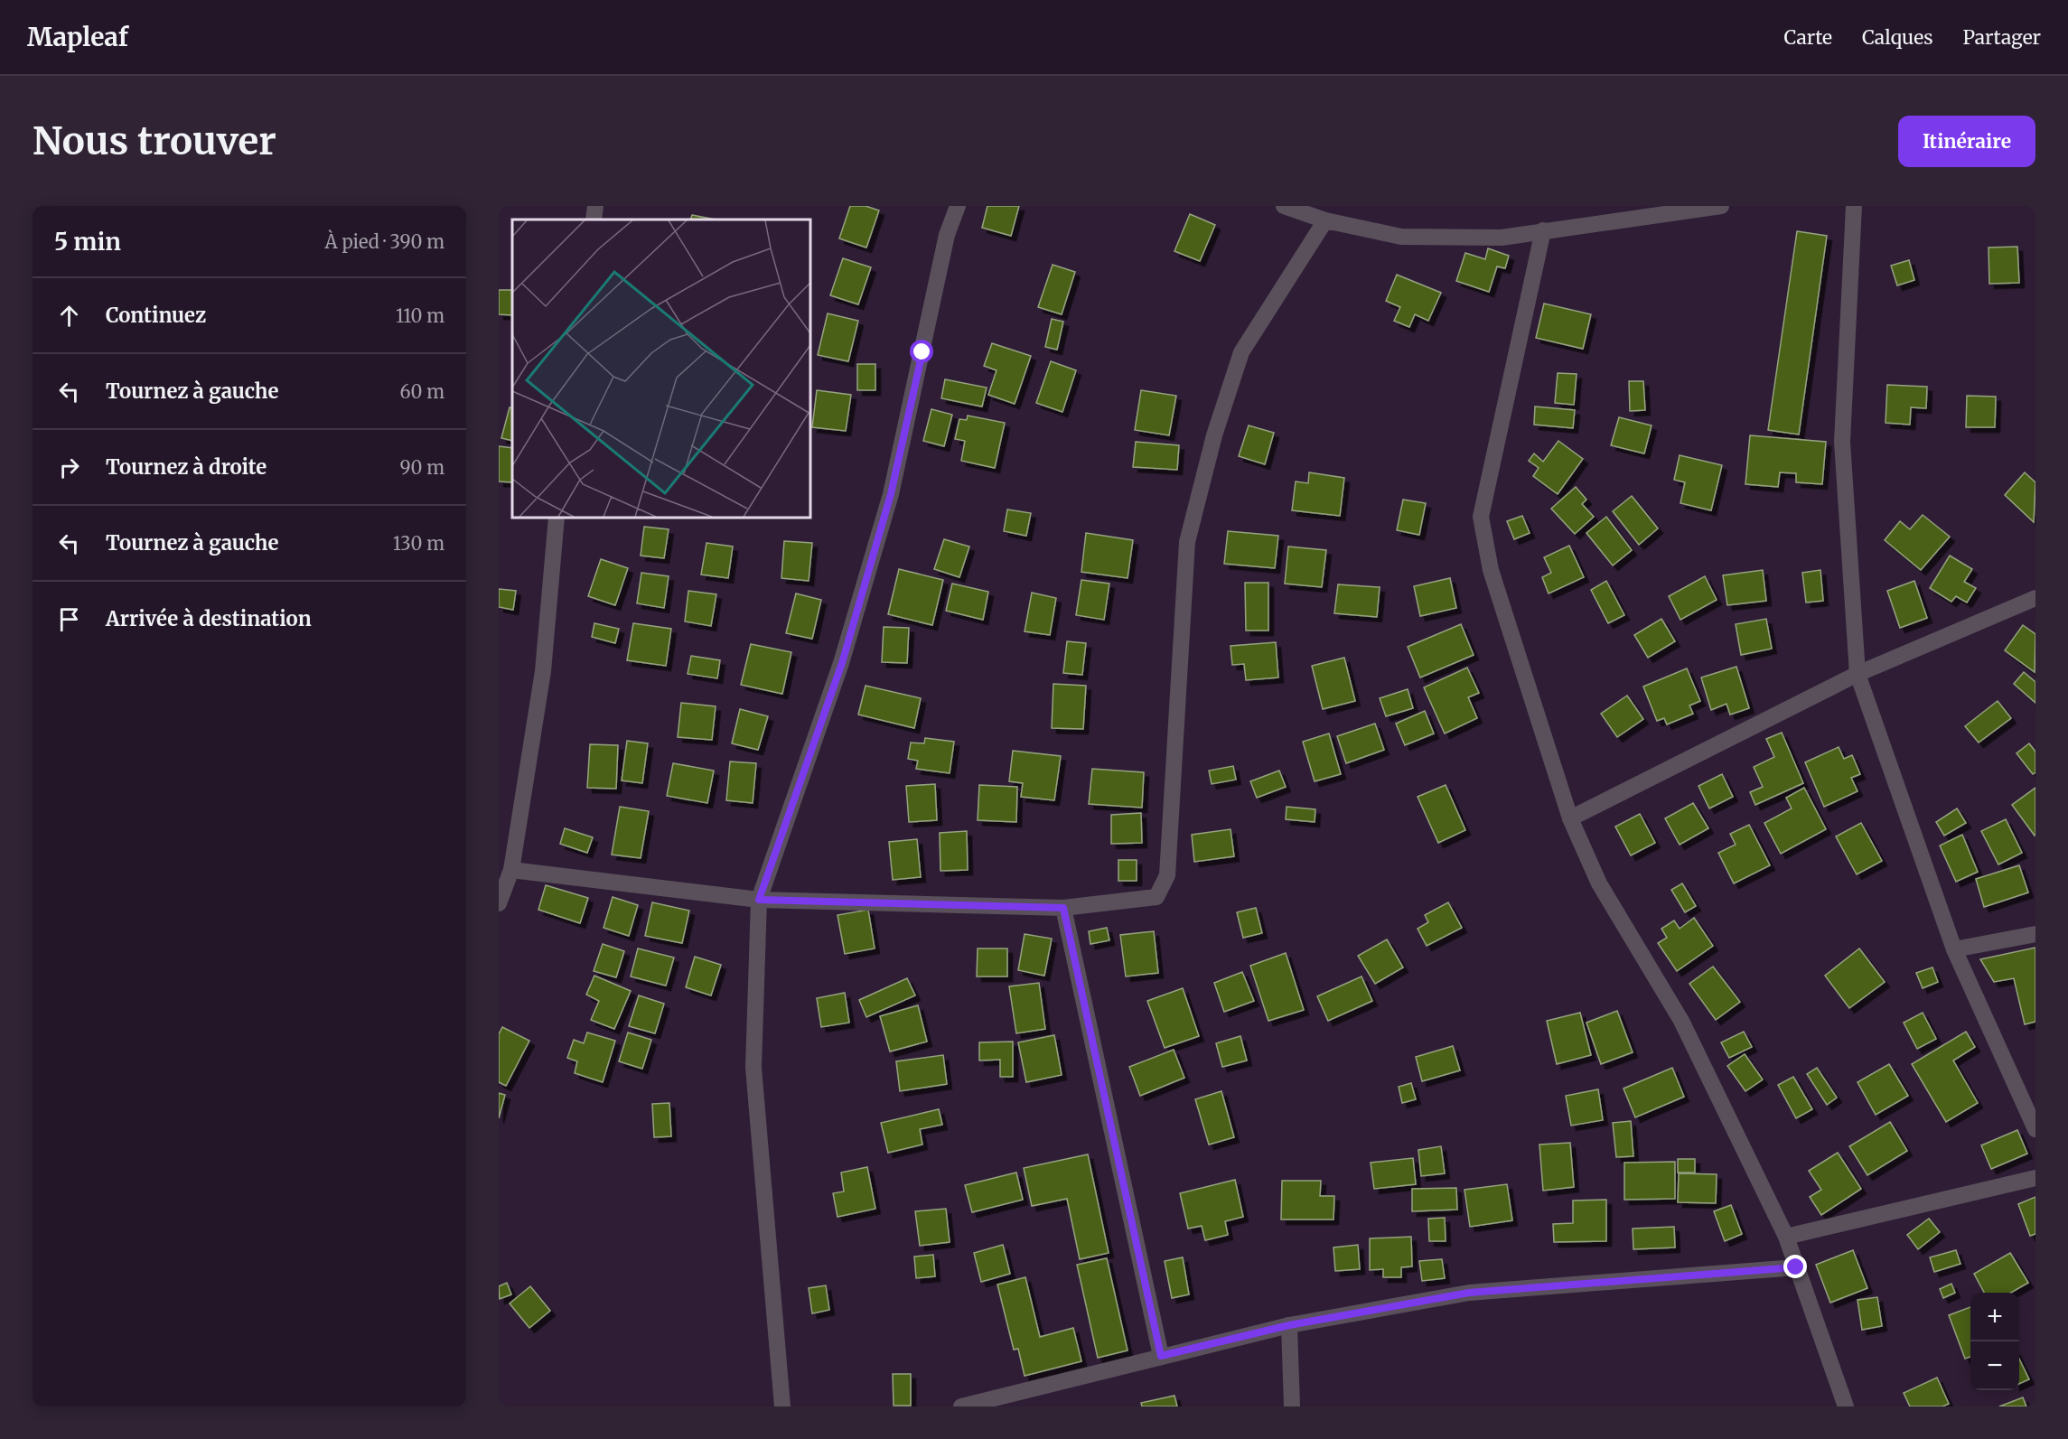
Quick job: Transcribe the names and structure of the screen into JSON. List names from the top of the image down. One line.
{"page":{"header":"Mapleaf","nav":["Carte","Calques","Partager"],"buttons":"Itinéraire","title":"Nous trouver","heading":["5 min","À pied · 390 m"],"list":[["Continuez","110 m"],["Tournez à gauche","60 m"],["Tournez à droite","90 m"],["Tournez à gauche","130 m"],"Arrivée à destination"],"map_buttons":["+","−"]}}
